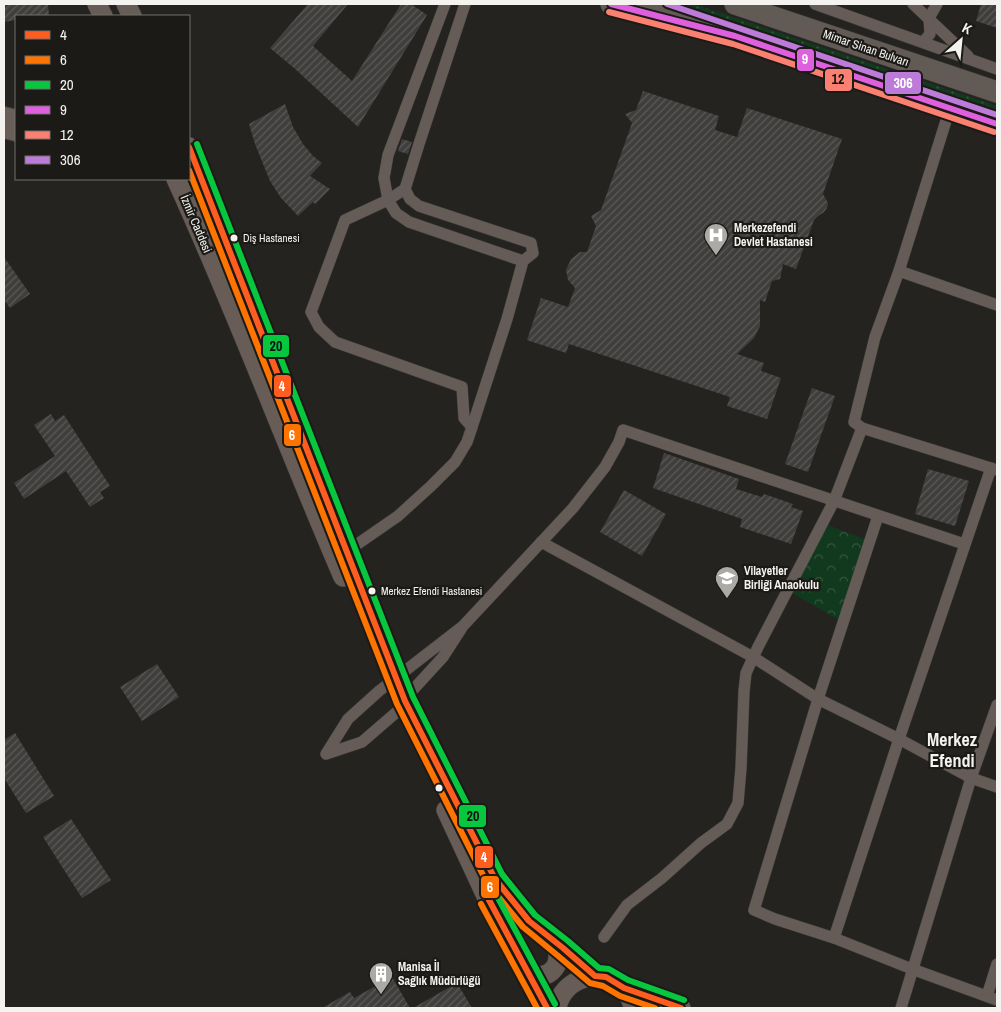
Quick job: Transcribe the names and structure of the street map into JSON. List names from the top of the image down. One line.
{"streets":{"highway":["Mimar Sinan Bulvarı"],"main road":["İzmir Caddesi"]},"districts":["Merkez Efendi"],"places":{"other":["Diş Hastanesi","Merkez Efendi Hastanesi"],"hospital":["Merkezefendi Devlet Hastanesi"],"school or university":["Vilayetler Birliği Anaokulu"],"building":["Manisa İl Sağlık Müdürlüğü"]},"lines":["transit line 9","transit line 306","transit line 12","transit line 20","transit line 4","transit line 6"],"legend":["4","6","20","9","12","306"],"north":"top right"}
